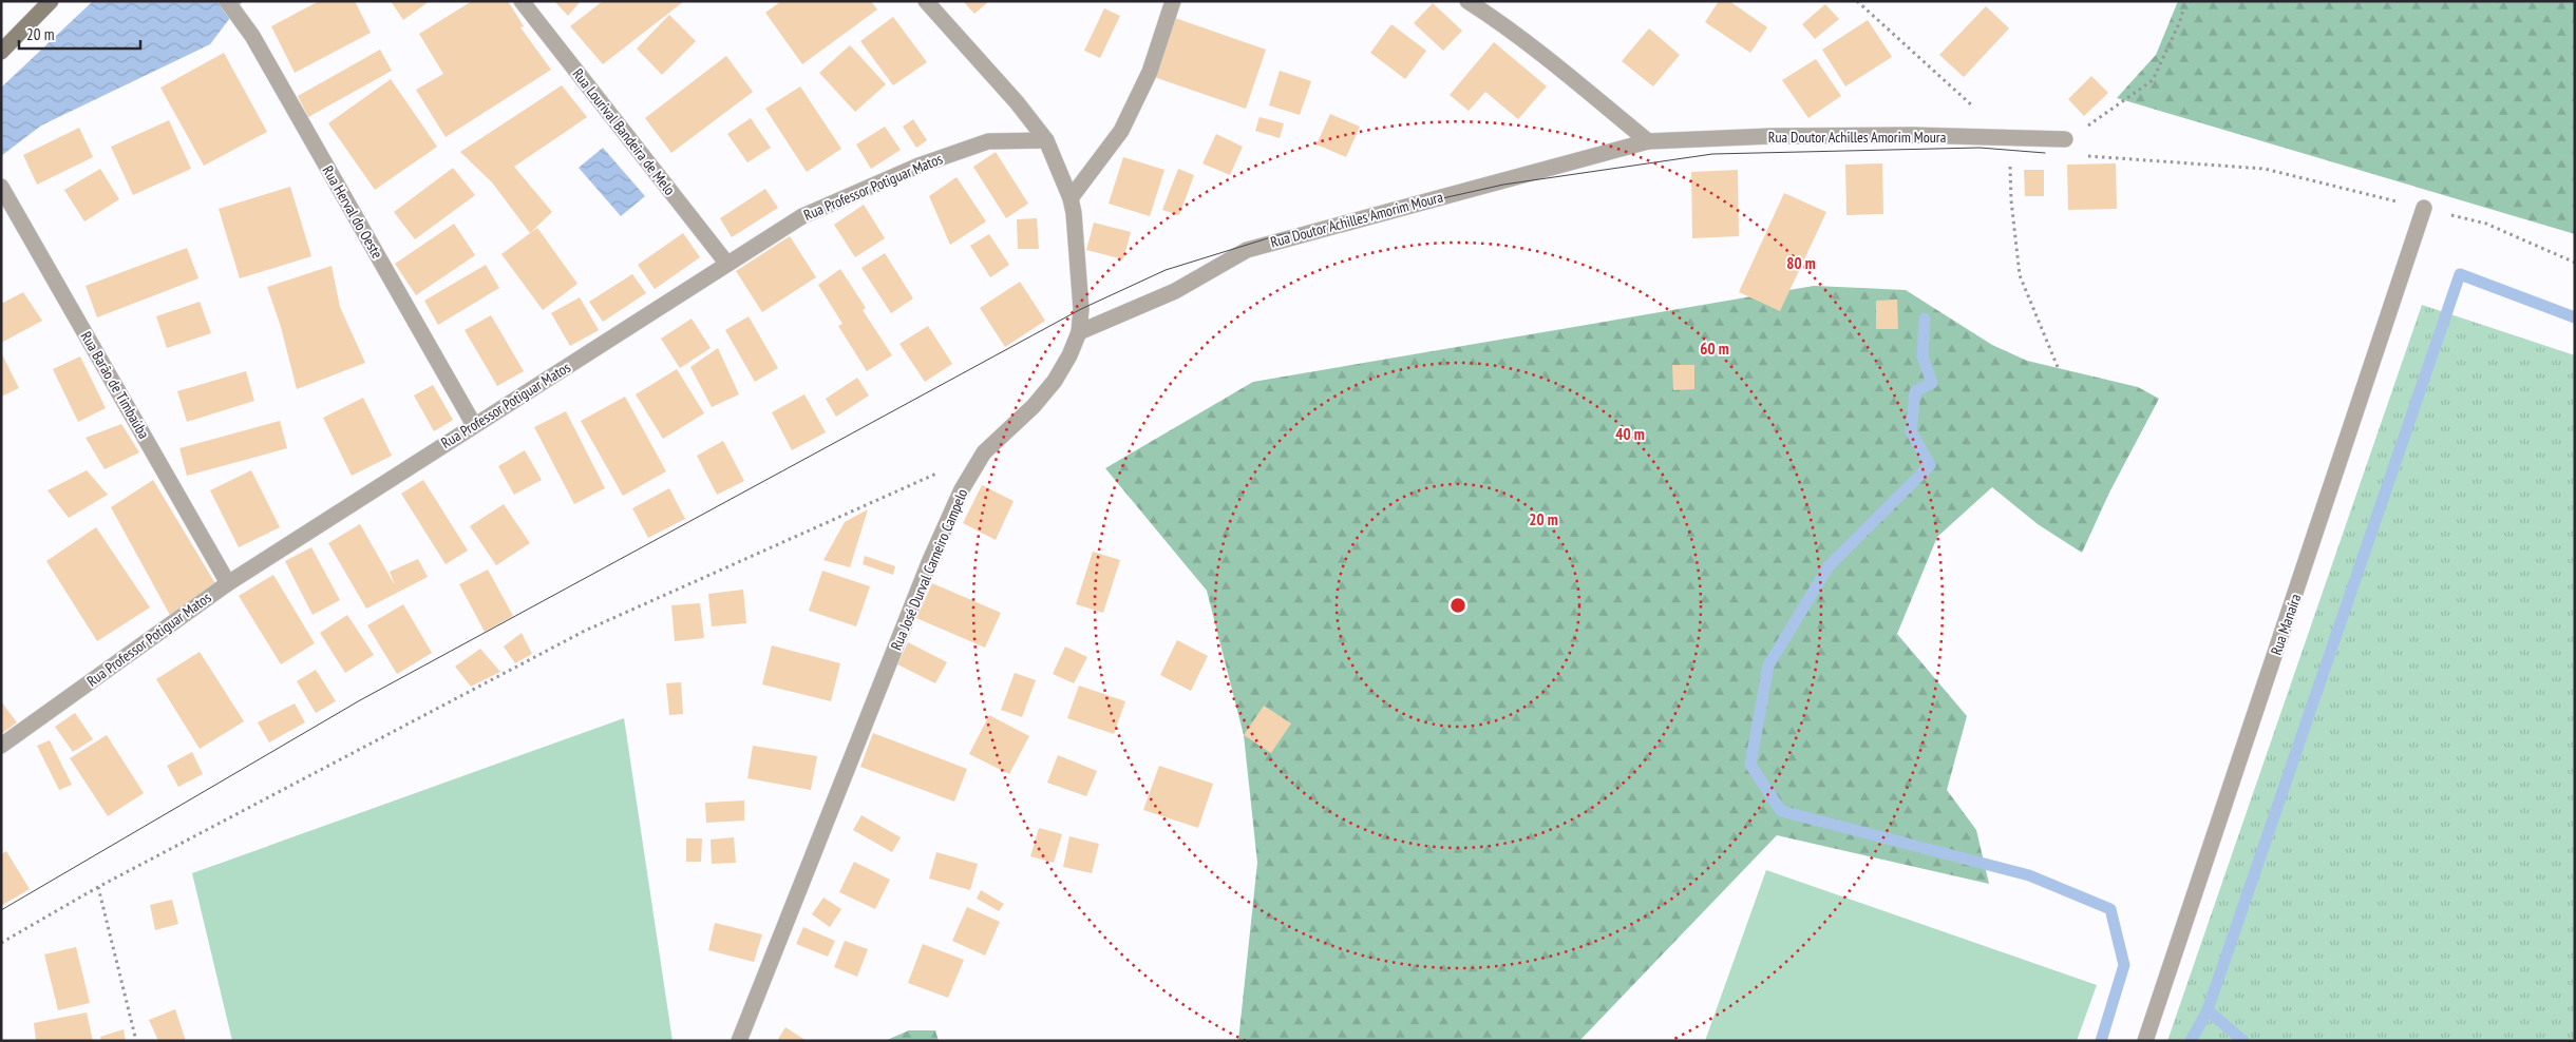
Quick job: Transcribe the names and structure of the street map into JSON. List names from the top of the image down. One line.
{"streets":{"street":["Rua Lourival Bandeira de Melo","Rua Doutor Achilles Amorim Moura","Rua Professor Potiguar Matos","Rua Herval do Oeste","Rua Barão de Timbaúba","Rua José Durval Carneiro Campelo","Rua Manaíra"]},"crossings":[["Rua Lourival Bandeira de Melo","Rua Professor Potiguar Matos"],["Rua Doutor Achilles Amorim Moura","Rua José Durval Carneiro Campelo"],["Rua Professor Potiguar Matos","Rua Herval do Oeste"],["Rua Professor Potiguar Matos","Rua Barão de Timbaúba"],["Rua Professor Potiguar Matos","Rua José Durval Carneiro Campelo"]],"scale_bar":"20 m","rings":["80 m","60 m","40 m","20 m"]}
